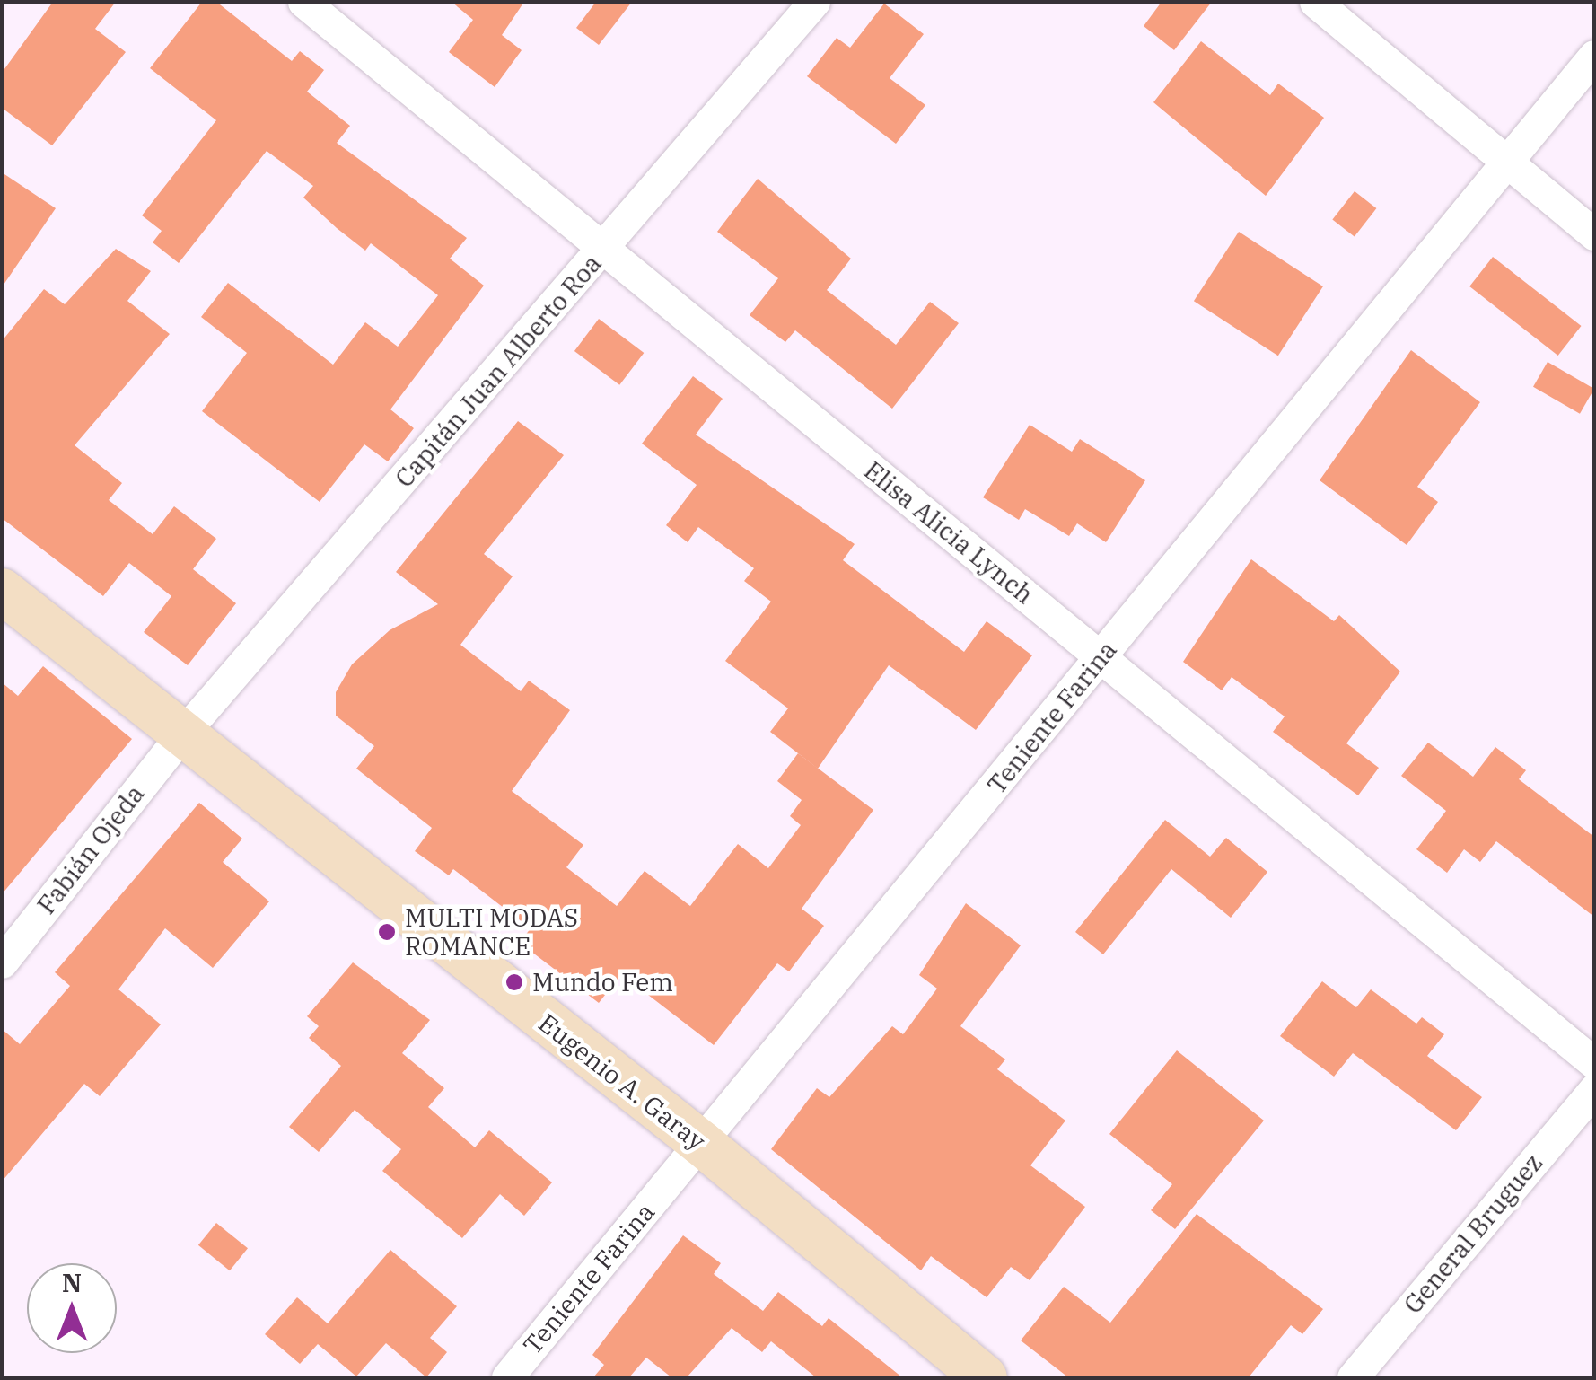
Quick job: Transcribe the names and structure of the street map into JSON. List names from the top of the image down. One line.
{"streets":{"street":["Capitán Juan Alberto Roa","Elisa Alicia Lynch","Teniente Farina","Fabián Ojeda","Eugenio A. Garay","General Bruguez"]},"crossings":[["Capitán Juan Alberto Roa","Elisa Alicia Lynch"],["Capitán Juan Alberto Roa","Fabián Ojeda"],["Capitán Juan Alberto Roa","Eugenio A. Garay"],["Elisa Alicia Lynch","Teniente Farina"],["Teniente Farina","Eugenio A. Garay"],["Fabián Ojeda","Eugenio A. Garay"]],"places":["MULTI MODAS ROMANCE","Mundo Fem"],"north":"top"}
